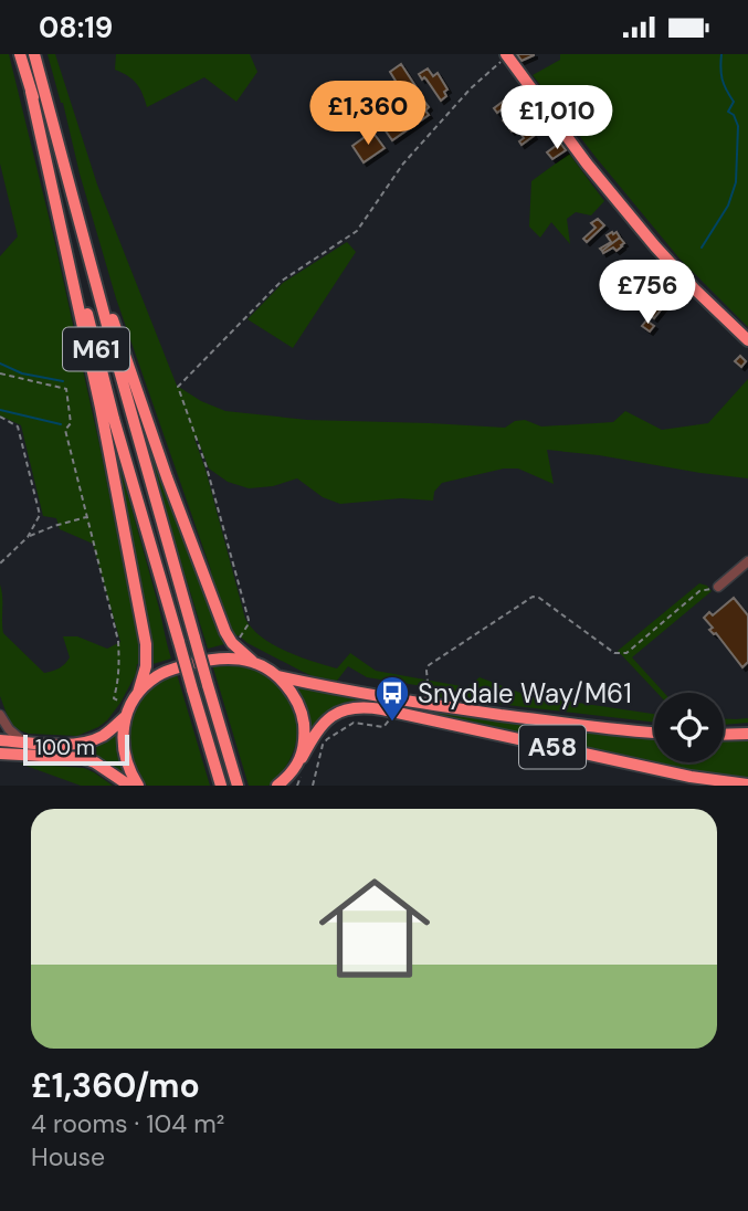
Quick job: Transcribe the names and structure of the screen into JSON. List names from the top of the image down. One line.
{"streets":{"highway":["M61","A58"]},"crossings":[["M61","A58"]],"places":{"bus stop":["Snydale Way/M61"]},"scale_bar":"100 m","page":{"status":"08:19","price":["£1,360","£1,010","£756"],"scale":"100 m","list":[{"name":"£1,360/mo","note":"4 rooms · 104 m² · House"}]}}
